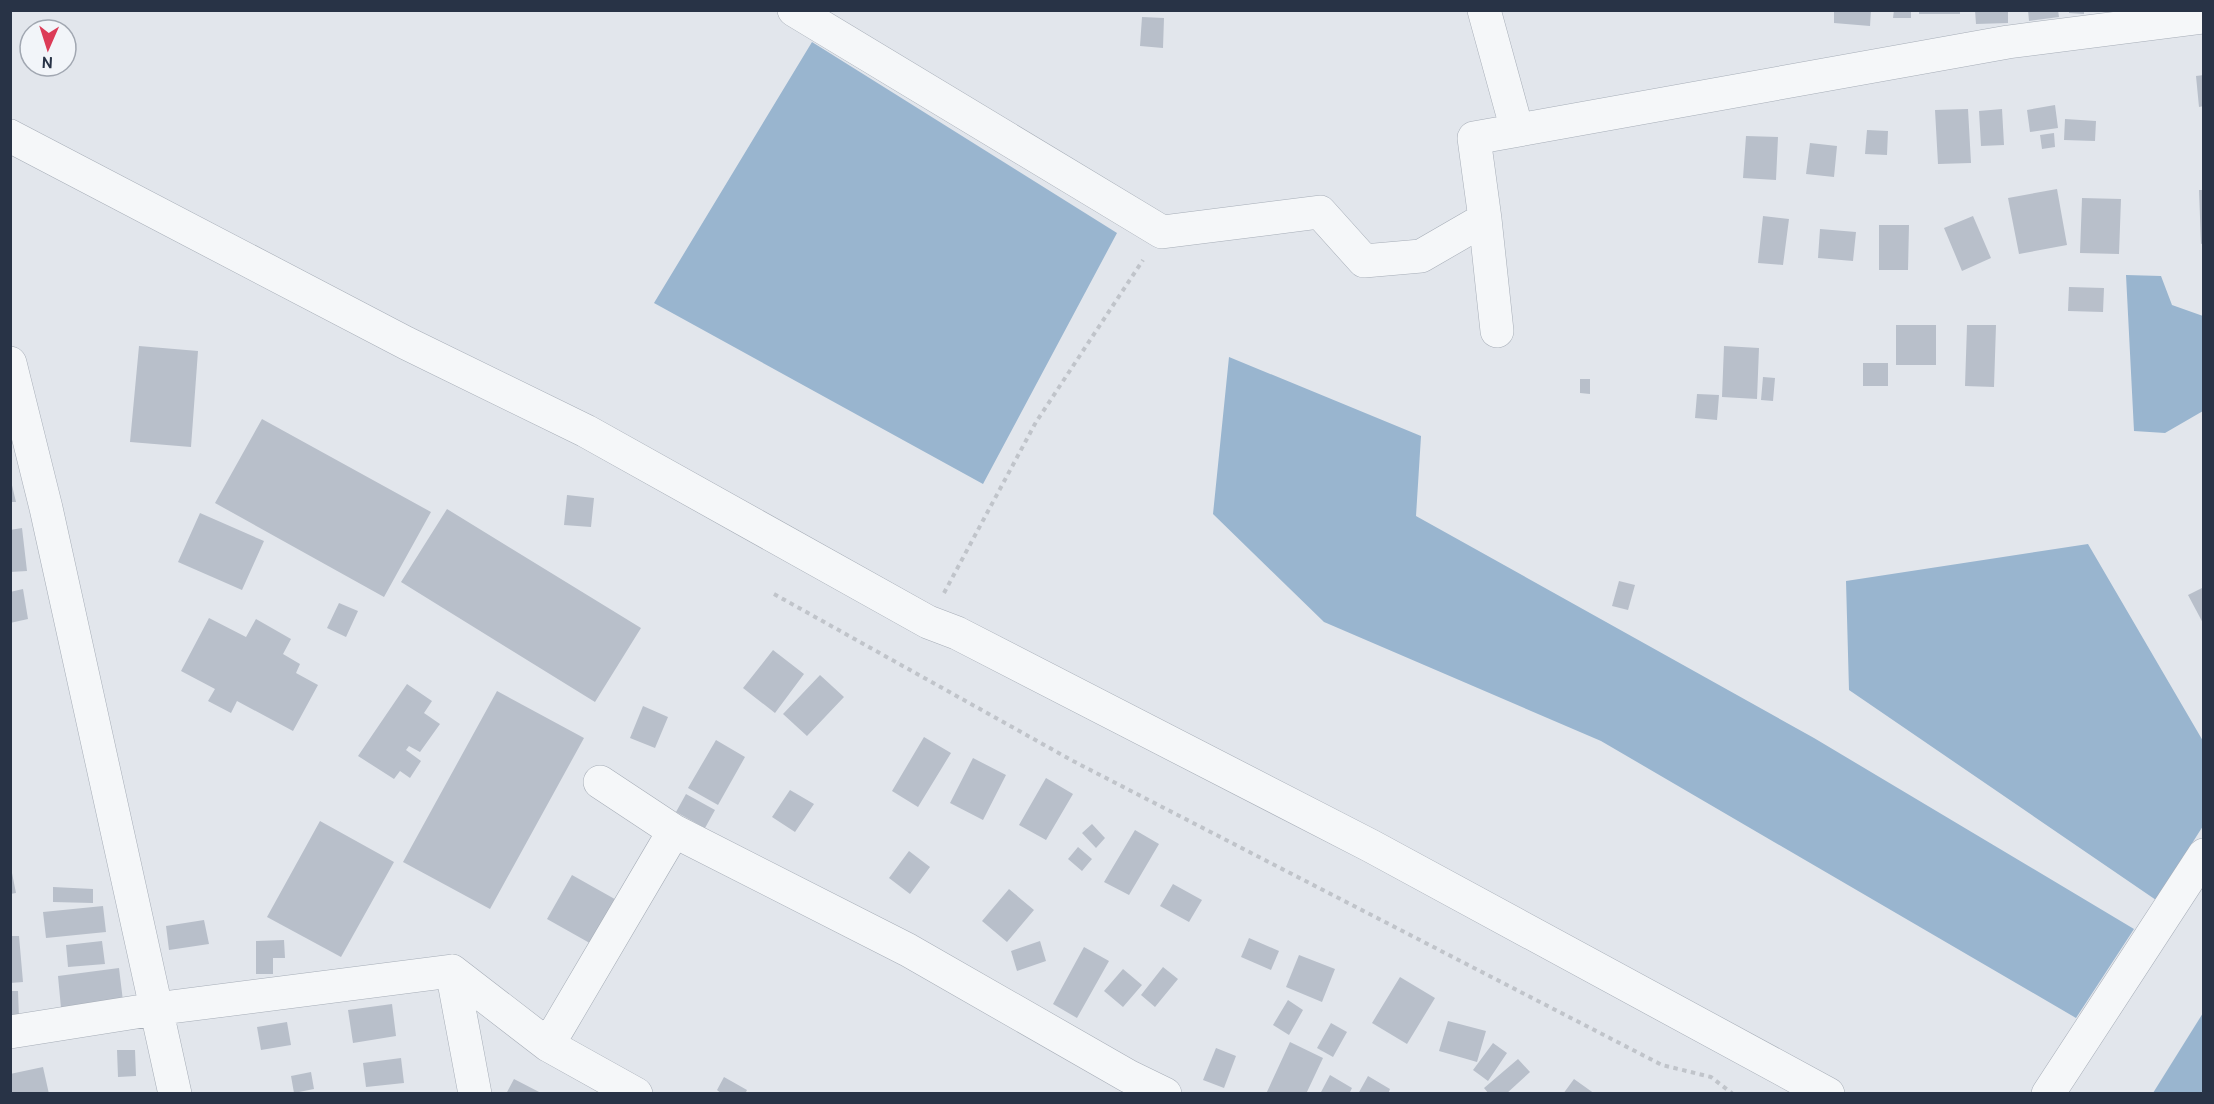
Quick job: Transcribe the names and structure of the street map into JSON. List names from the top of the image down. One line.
{"north":"bottom"}
